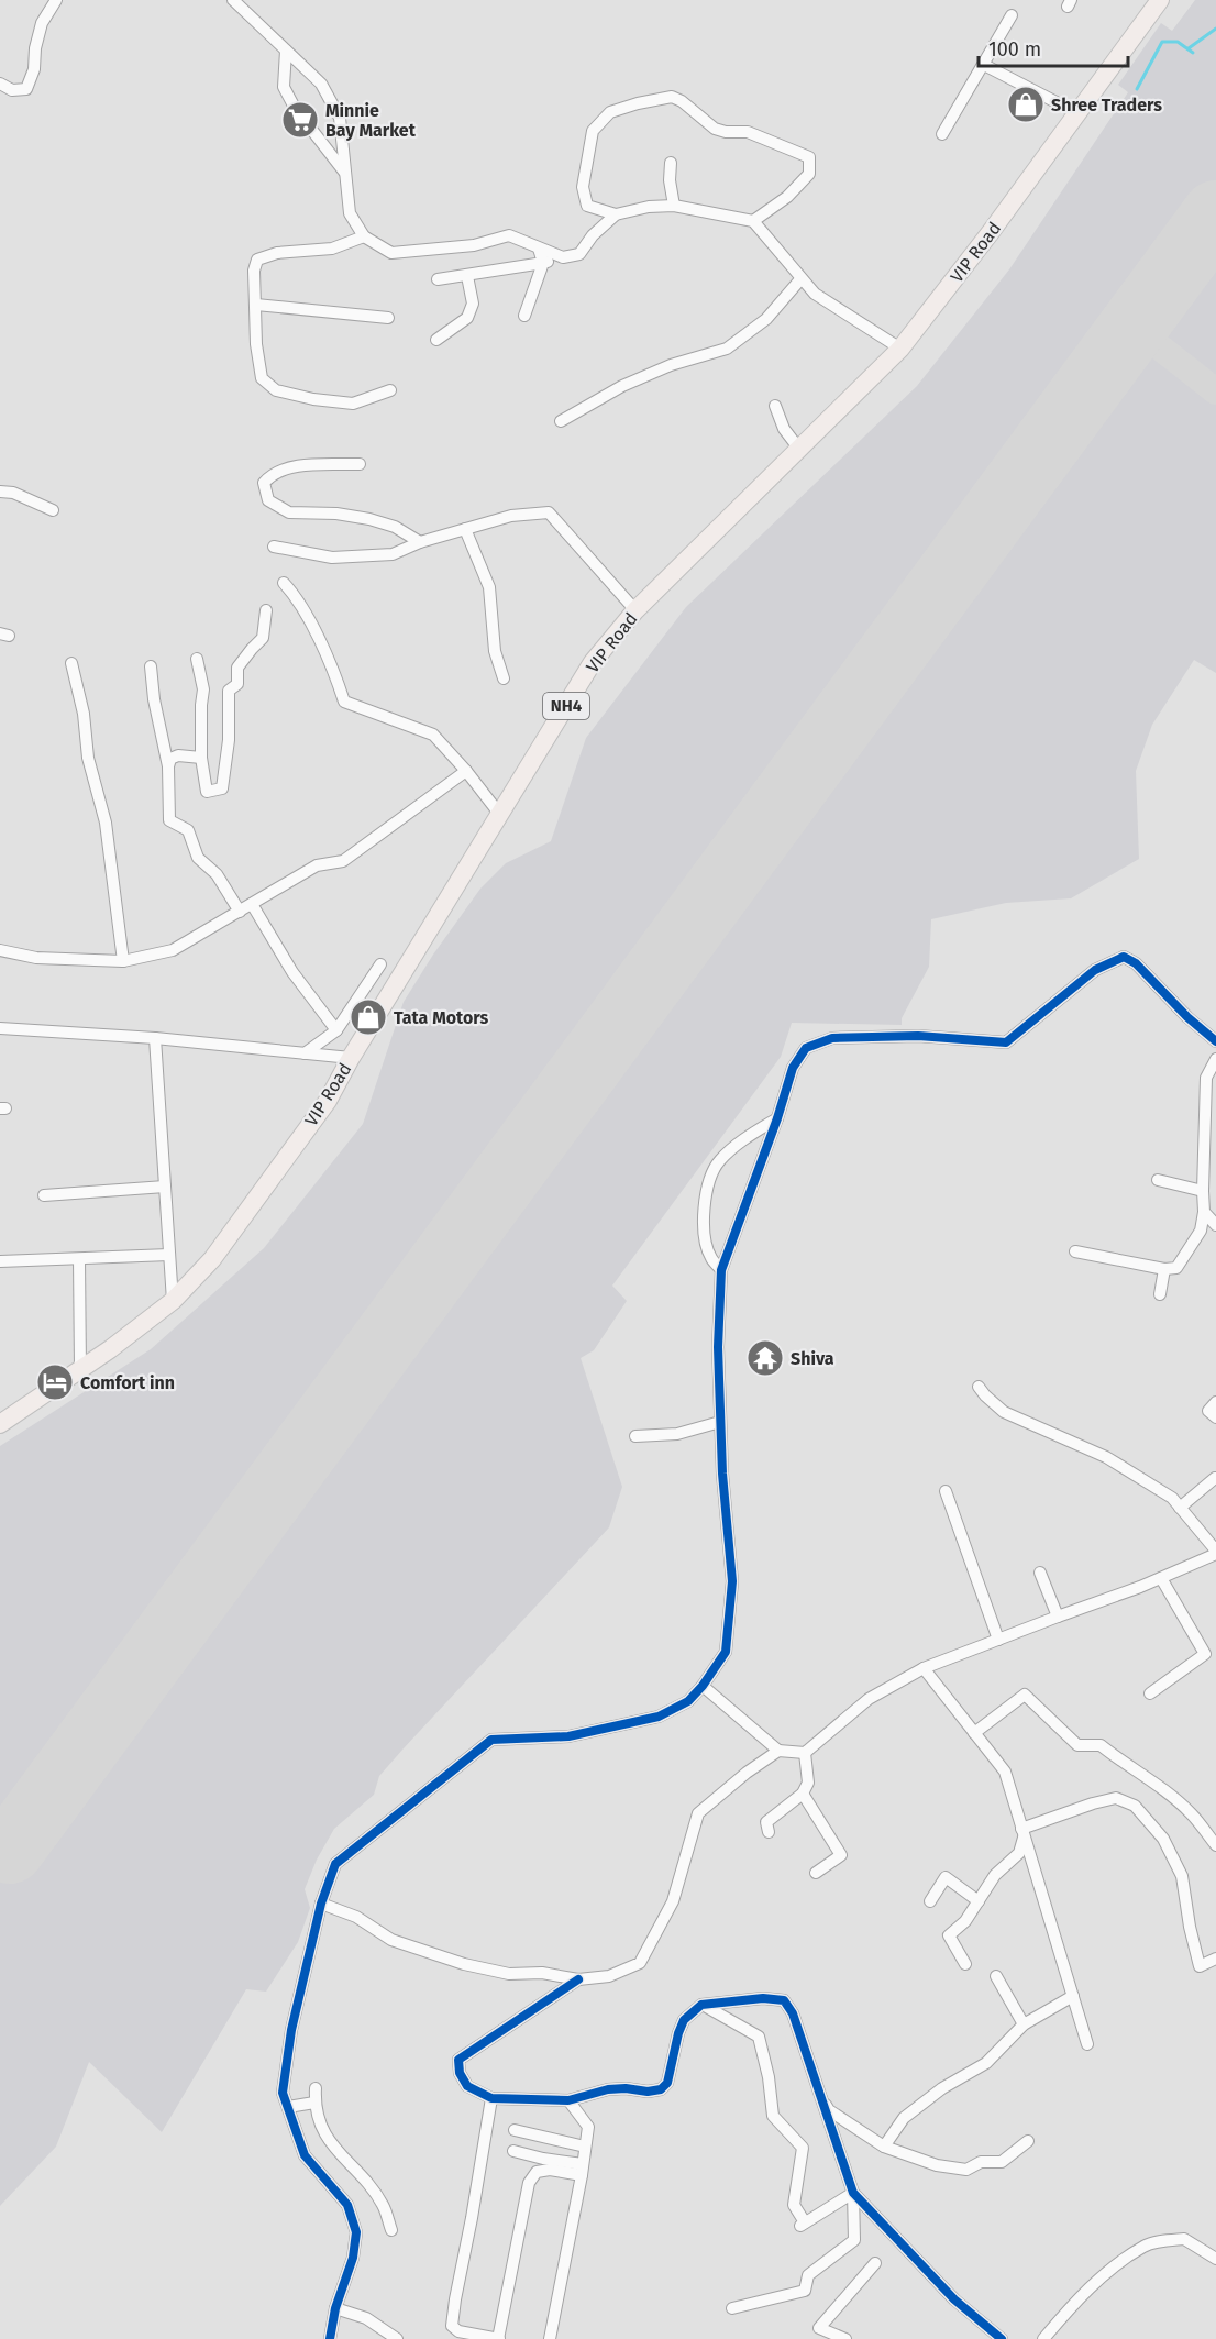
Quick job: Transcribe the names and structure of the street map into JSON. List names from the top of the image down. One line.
{"streets":{"highway":["VIP Road","NH4"]},"places":{"shop":["Shree Traders","Tata Motors"],"supermarket":["Minnie Bay Market"],"temple":["Shiva"],"hotel":["Comfort inn"]},"scale_bar":"100 m"}
